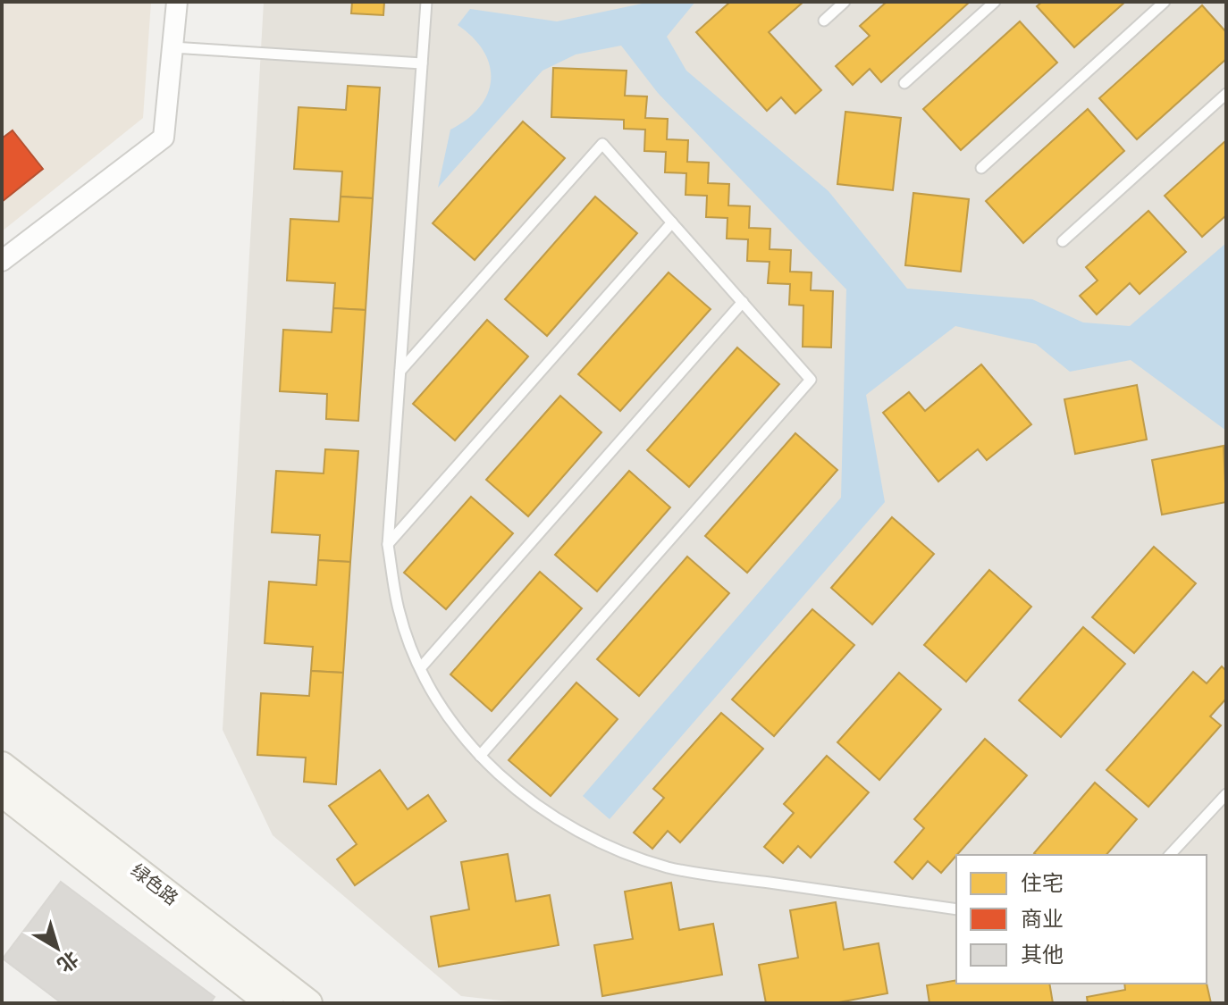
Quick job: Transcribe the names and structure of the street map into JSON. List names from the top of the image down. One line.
{"streets":{"main road":["绿色路"]},"legend":["住宅","商业","其他"],"north":"bottom right"}
